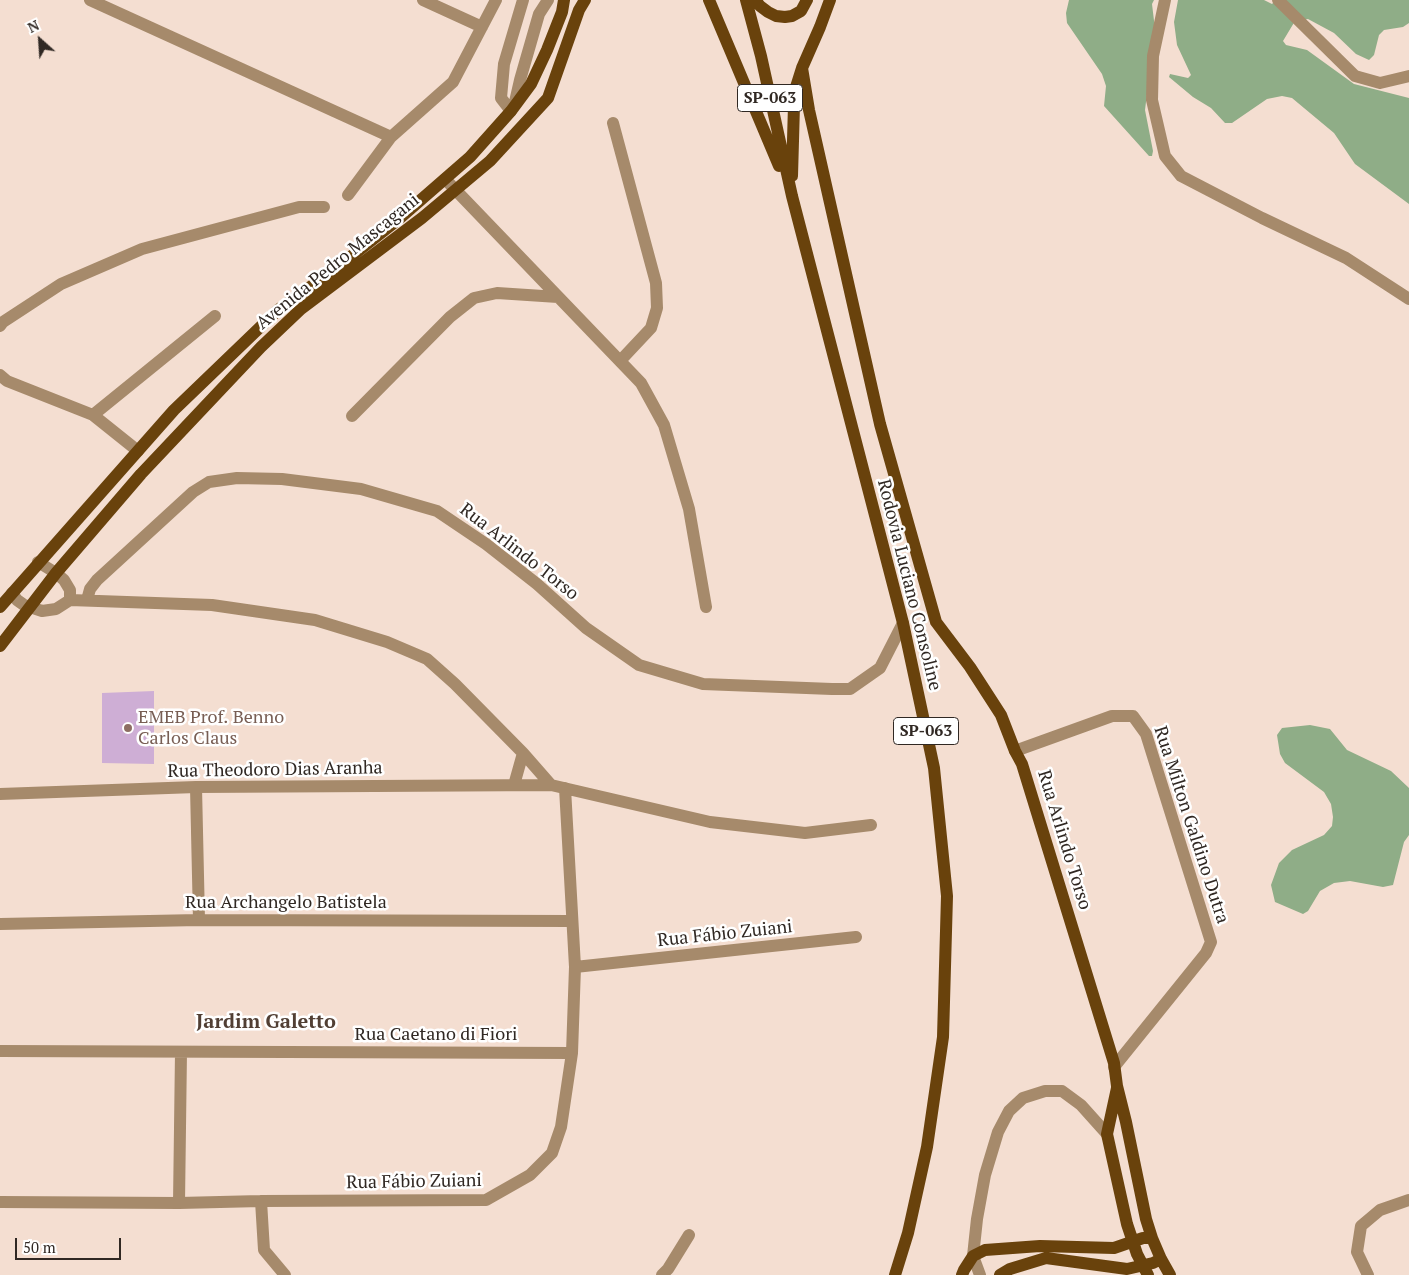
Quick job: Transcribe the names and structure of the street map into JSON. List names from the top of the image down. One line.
{"streets":{"main road":["SP-063","Avenida Pedro Mascagani","Rua Arlindo Torso","Rodovia Luciano Consoline"],"street":["Rua Theodoro Dias Aranha","Rua Milton Galdino Dutra","Rua Archangelo Batistela","Rua Fábio Zuiani","Rua Caetano di Fiori"]},"crossings":[["Rua Arlindo Torso","Rodovia Luciano Consoline"],["Rua Arlindo Torso","Rua Milton Galdino Dutra"],["Rua Fábio Zuiani","Rua Caetano di Fiori"]],"districts":["Jardim Galetto"],"places":["EMEB Prof. Benno Carlos Claus"],"scale_bar":"50 m","north":"top left"}
